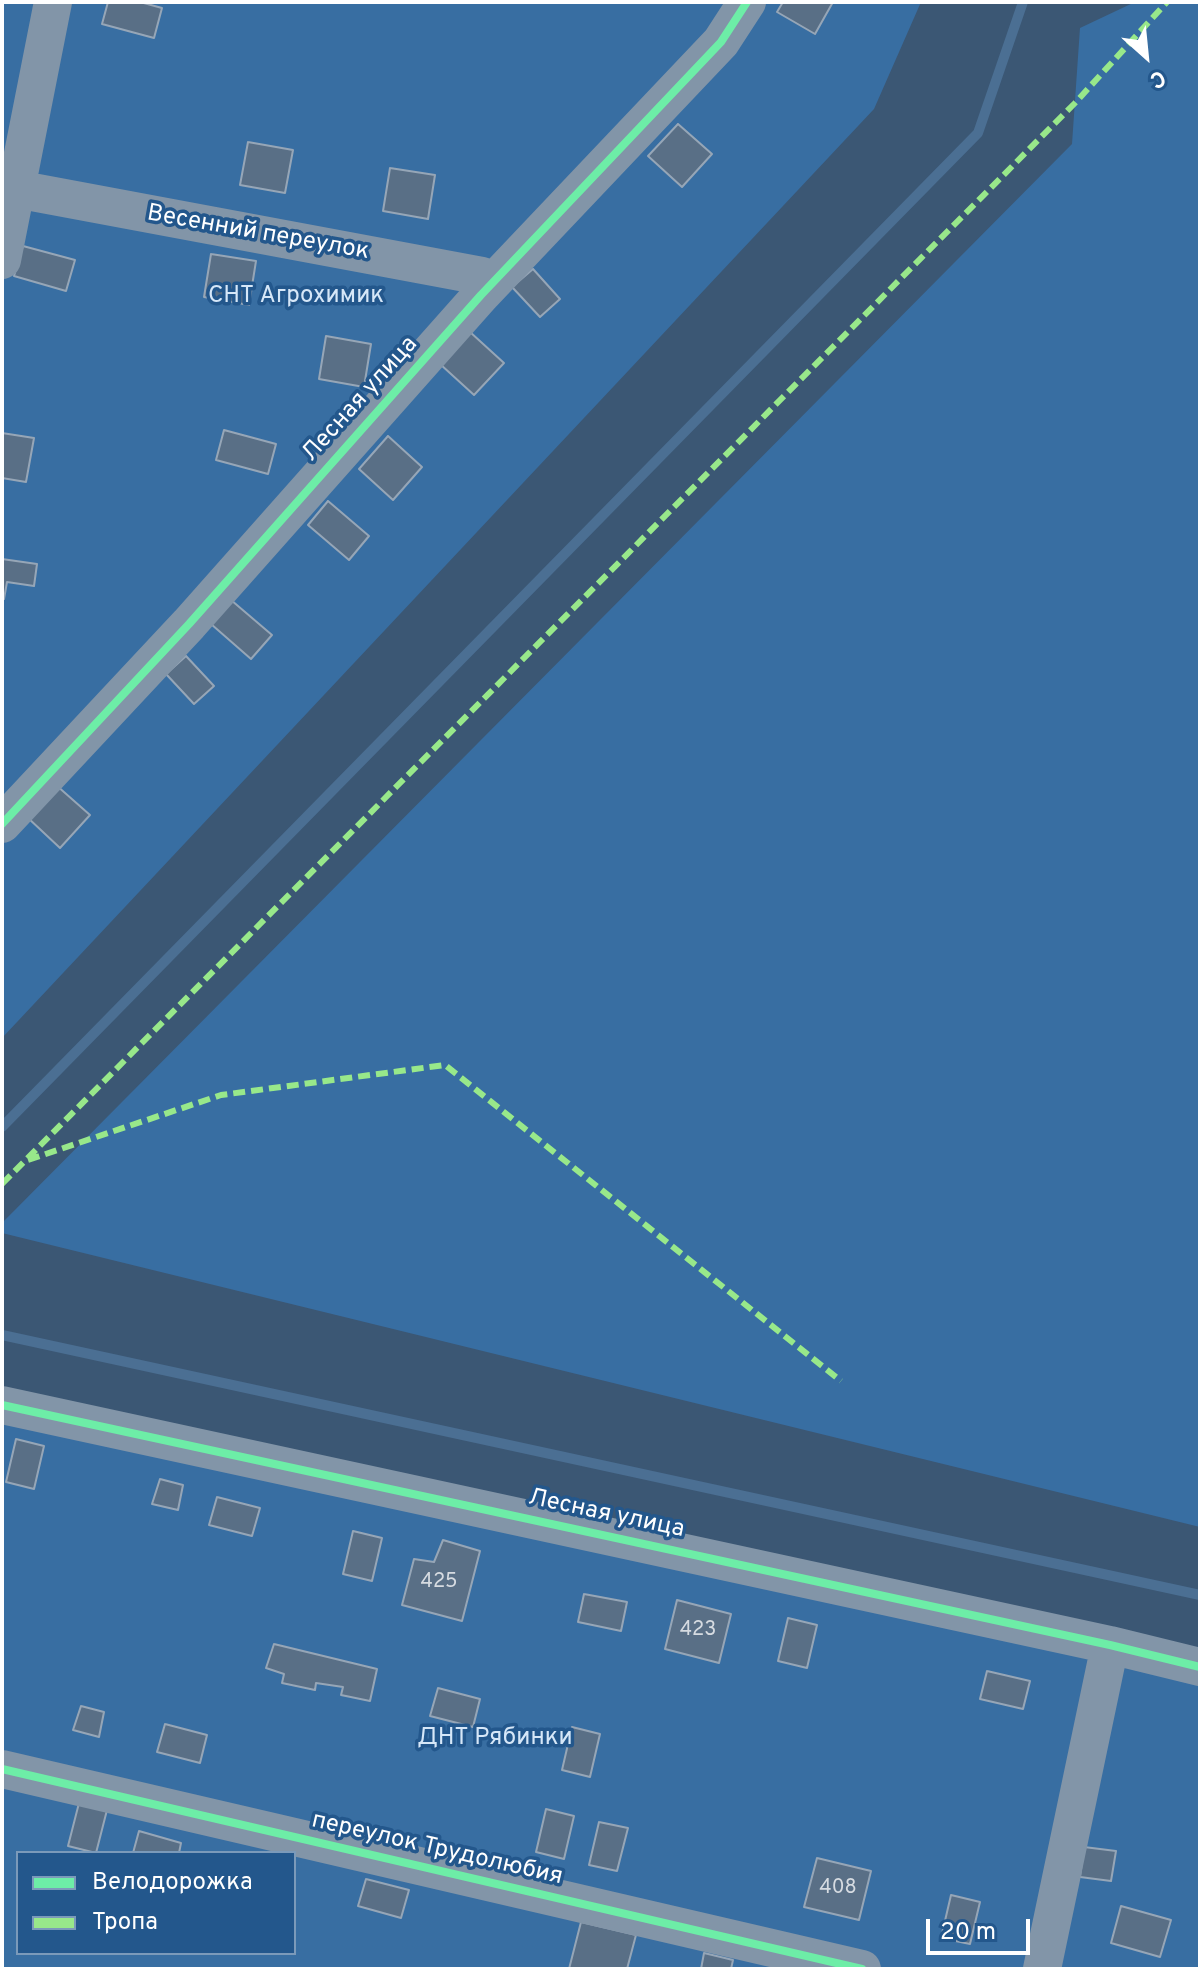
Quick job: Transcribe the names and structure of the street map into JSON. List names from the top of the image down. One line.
{"streets":{"street":["Весенний переулок","Лесная улица","переулок Трудолюбия"]},"crossings":[["Весенний переулок","Лесная улица"]],"parks":["СНТ Агрохимик","ДНТ Рябинки"],"house_numbers":["425","423","408"],"legend":["Велодорожка","Тропа"],"scale_bar":"20 m","north":"bottom right"}
